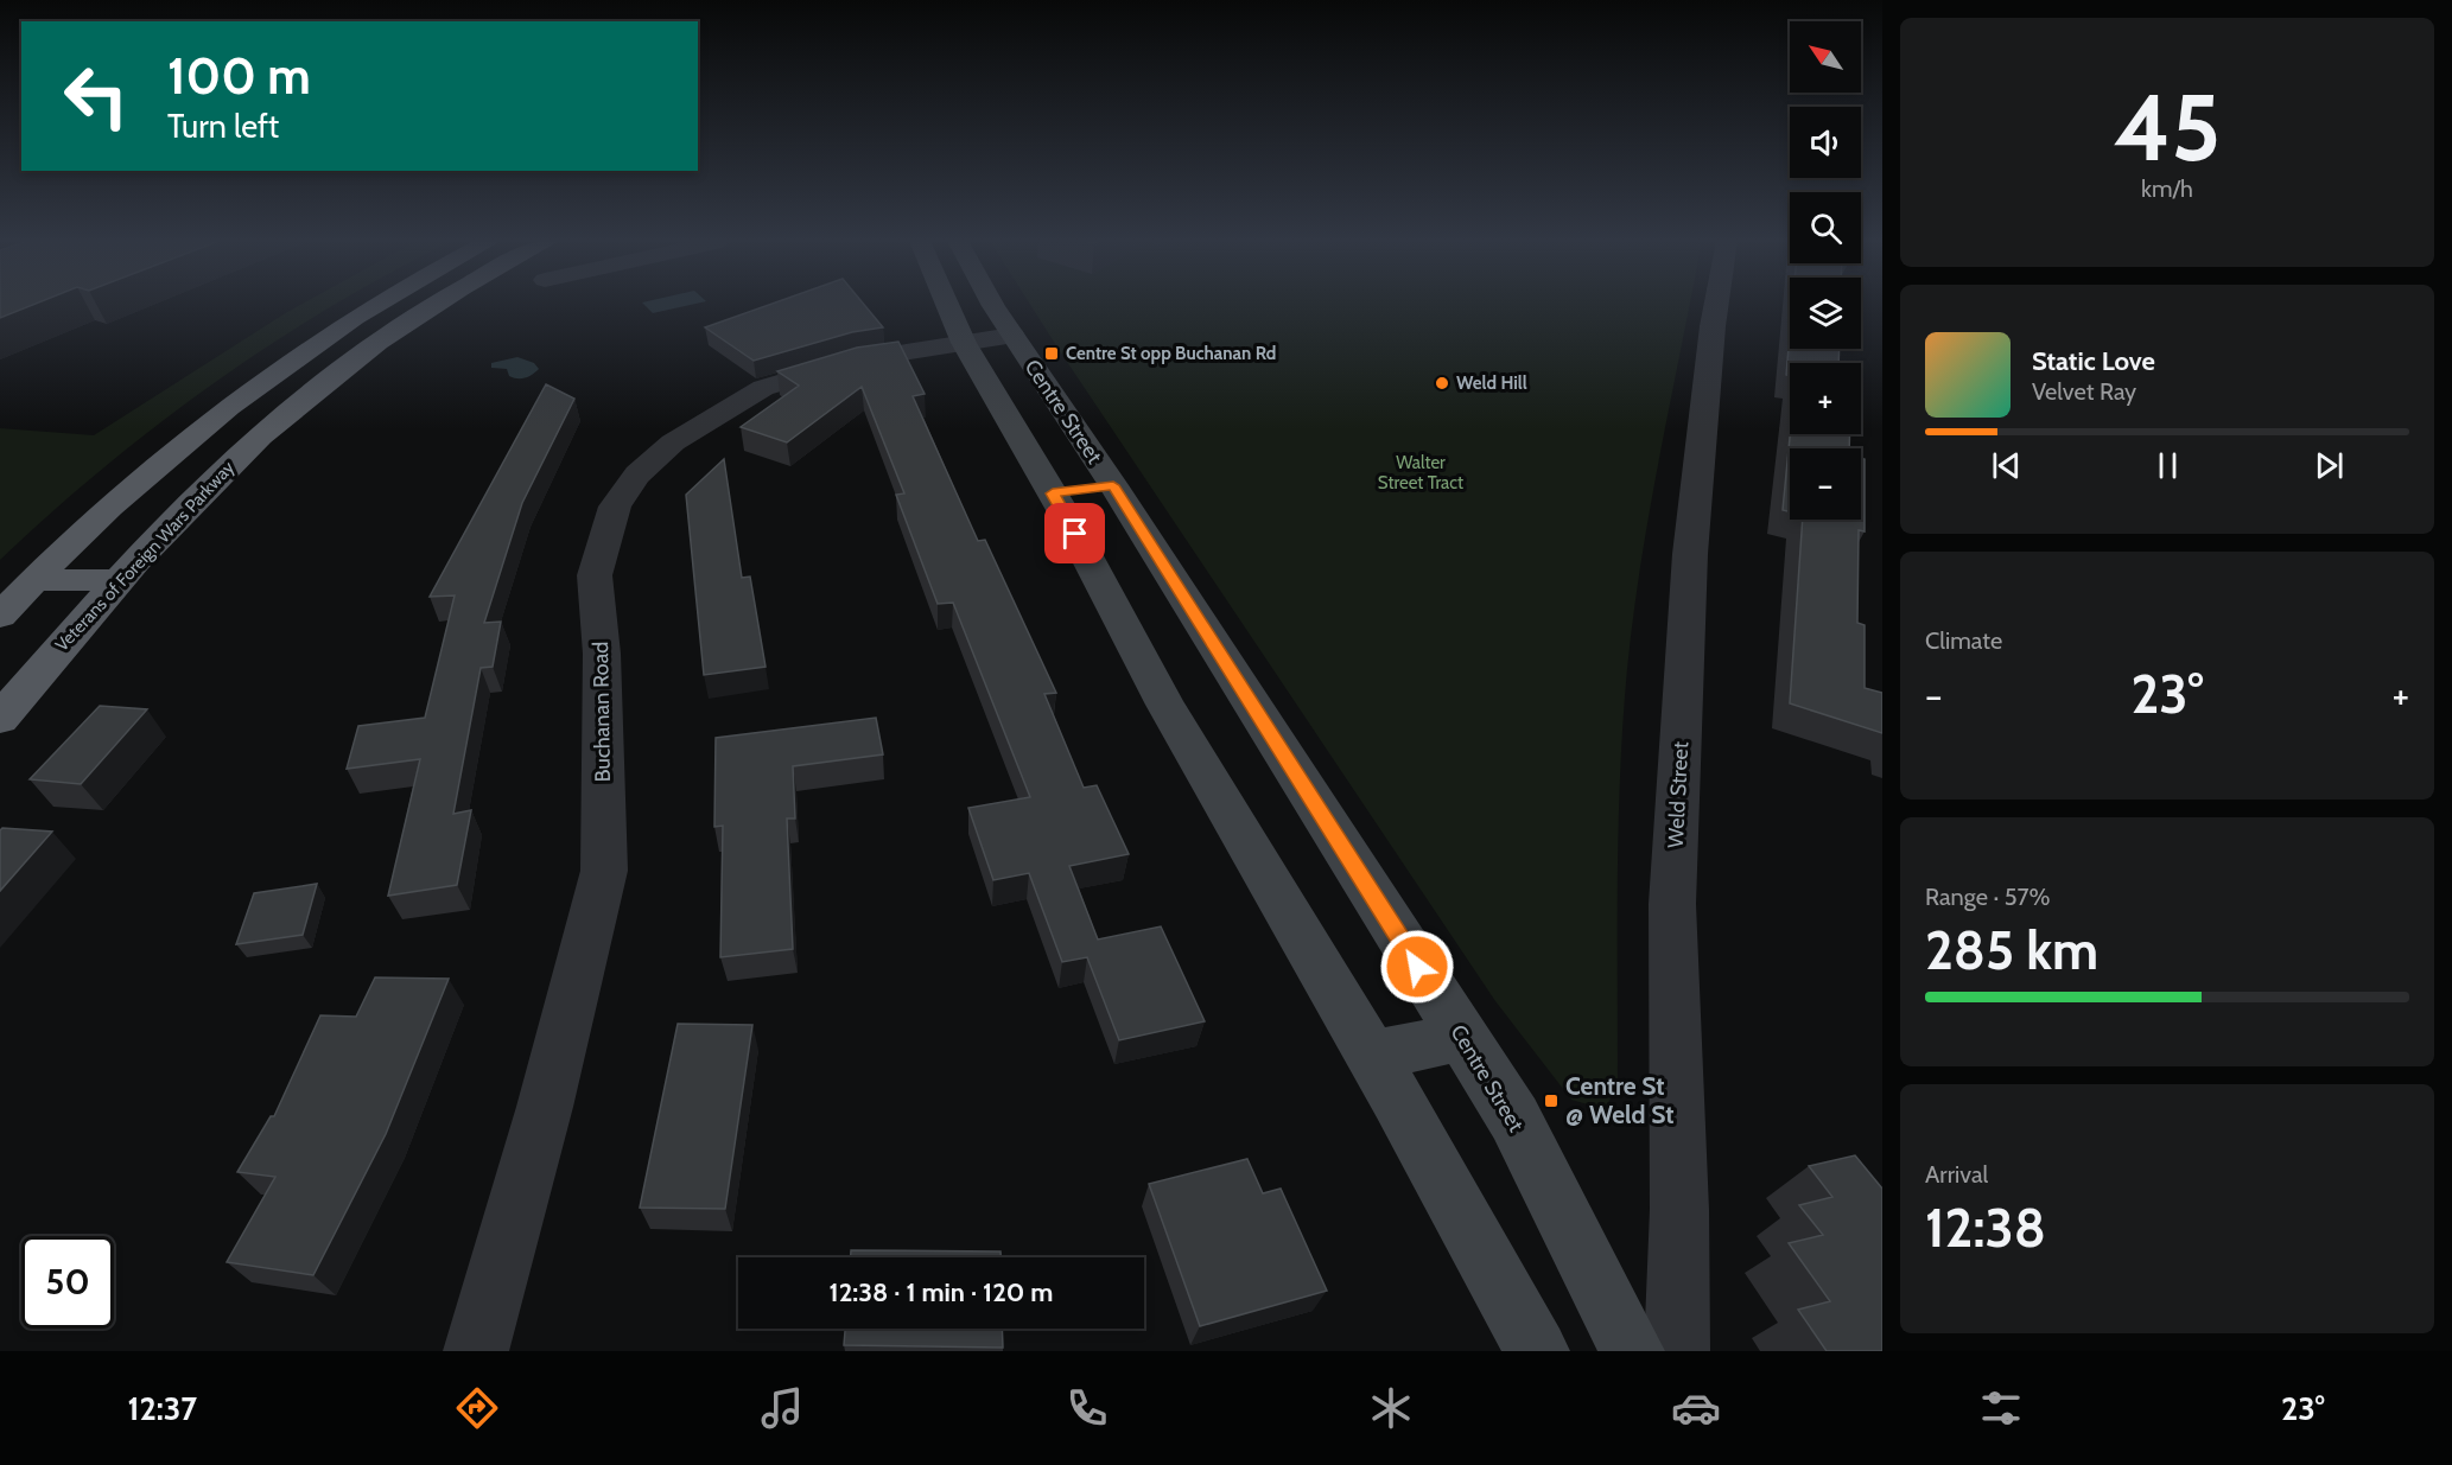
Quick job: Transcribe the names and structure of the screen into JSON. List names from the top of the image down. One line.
{"streets":{"highway":["Veterans of Foreign Wars Parkway"],"main road":["Centre Street"],"street":["Buchanan Road","Weld Street"]},"crossings":[["Centre Street","Buchanan Road"]],"parks":["Walter Street Tract"],"places":{"transit":["Centre St opp Buchanan Rd","Centre St @ Weld St"],"other":["Weld Hill"]},"north":"top left","page":{"tile":[["45","km/h"],"Climate",["Range · 57%","285 km"],["Arrival","12:38"]],"map_buttons":["+","−"],"turn":["100 m","Turn left"],"song":["Static Love","Velvet Ray"],"heat":["−","23°","+"],"limit":"50","trip":"12:38 · 1 min · 120 m","tabs":["12:37","23°"]}}
